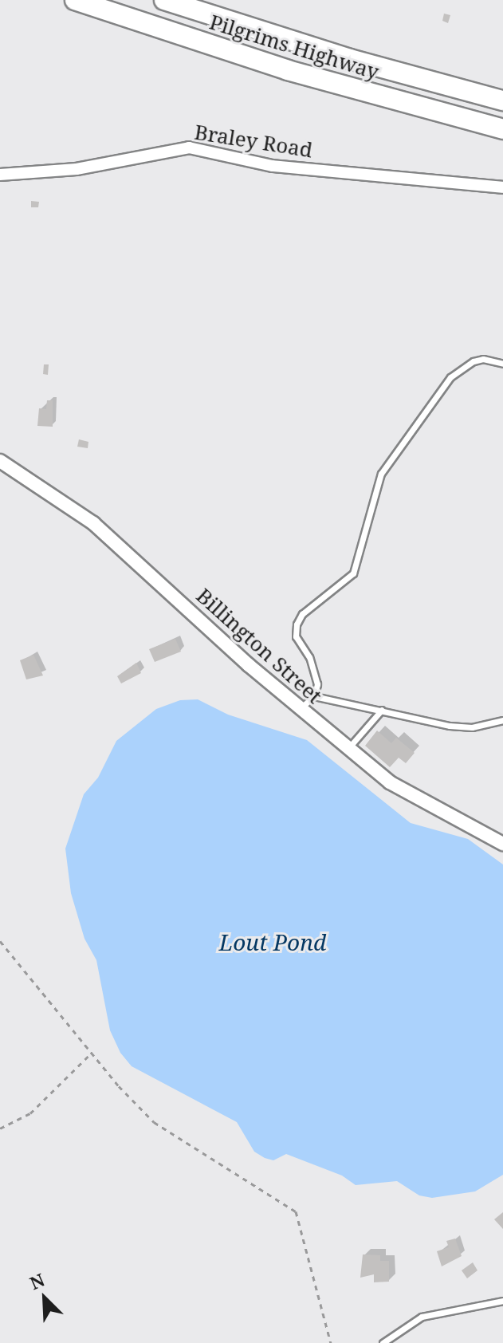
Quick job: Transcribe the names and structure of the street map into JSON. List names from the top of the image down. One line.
{"streets":{"highway":["Pilgrims Highway"],"street":["Braley Road","Billington Street"]},"water":["Lout Pond"],"north":"top left"}
